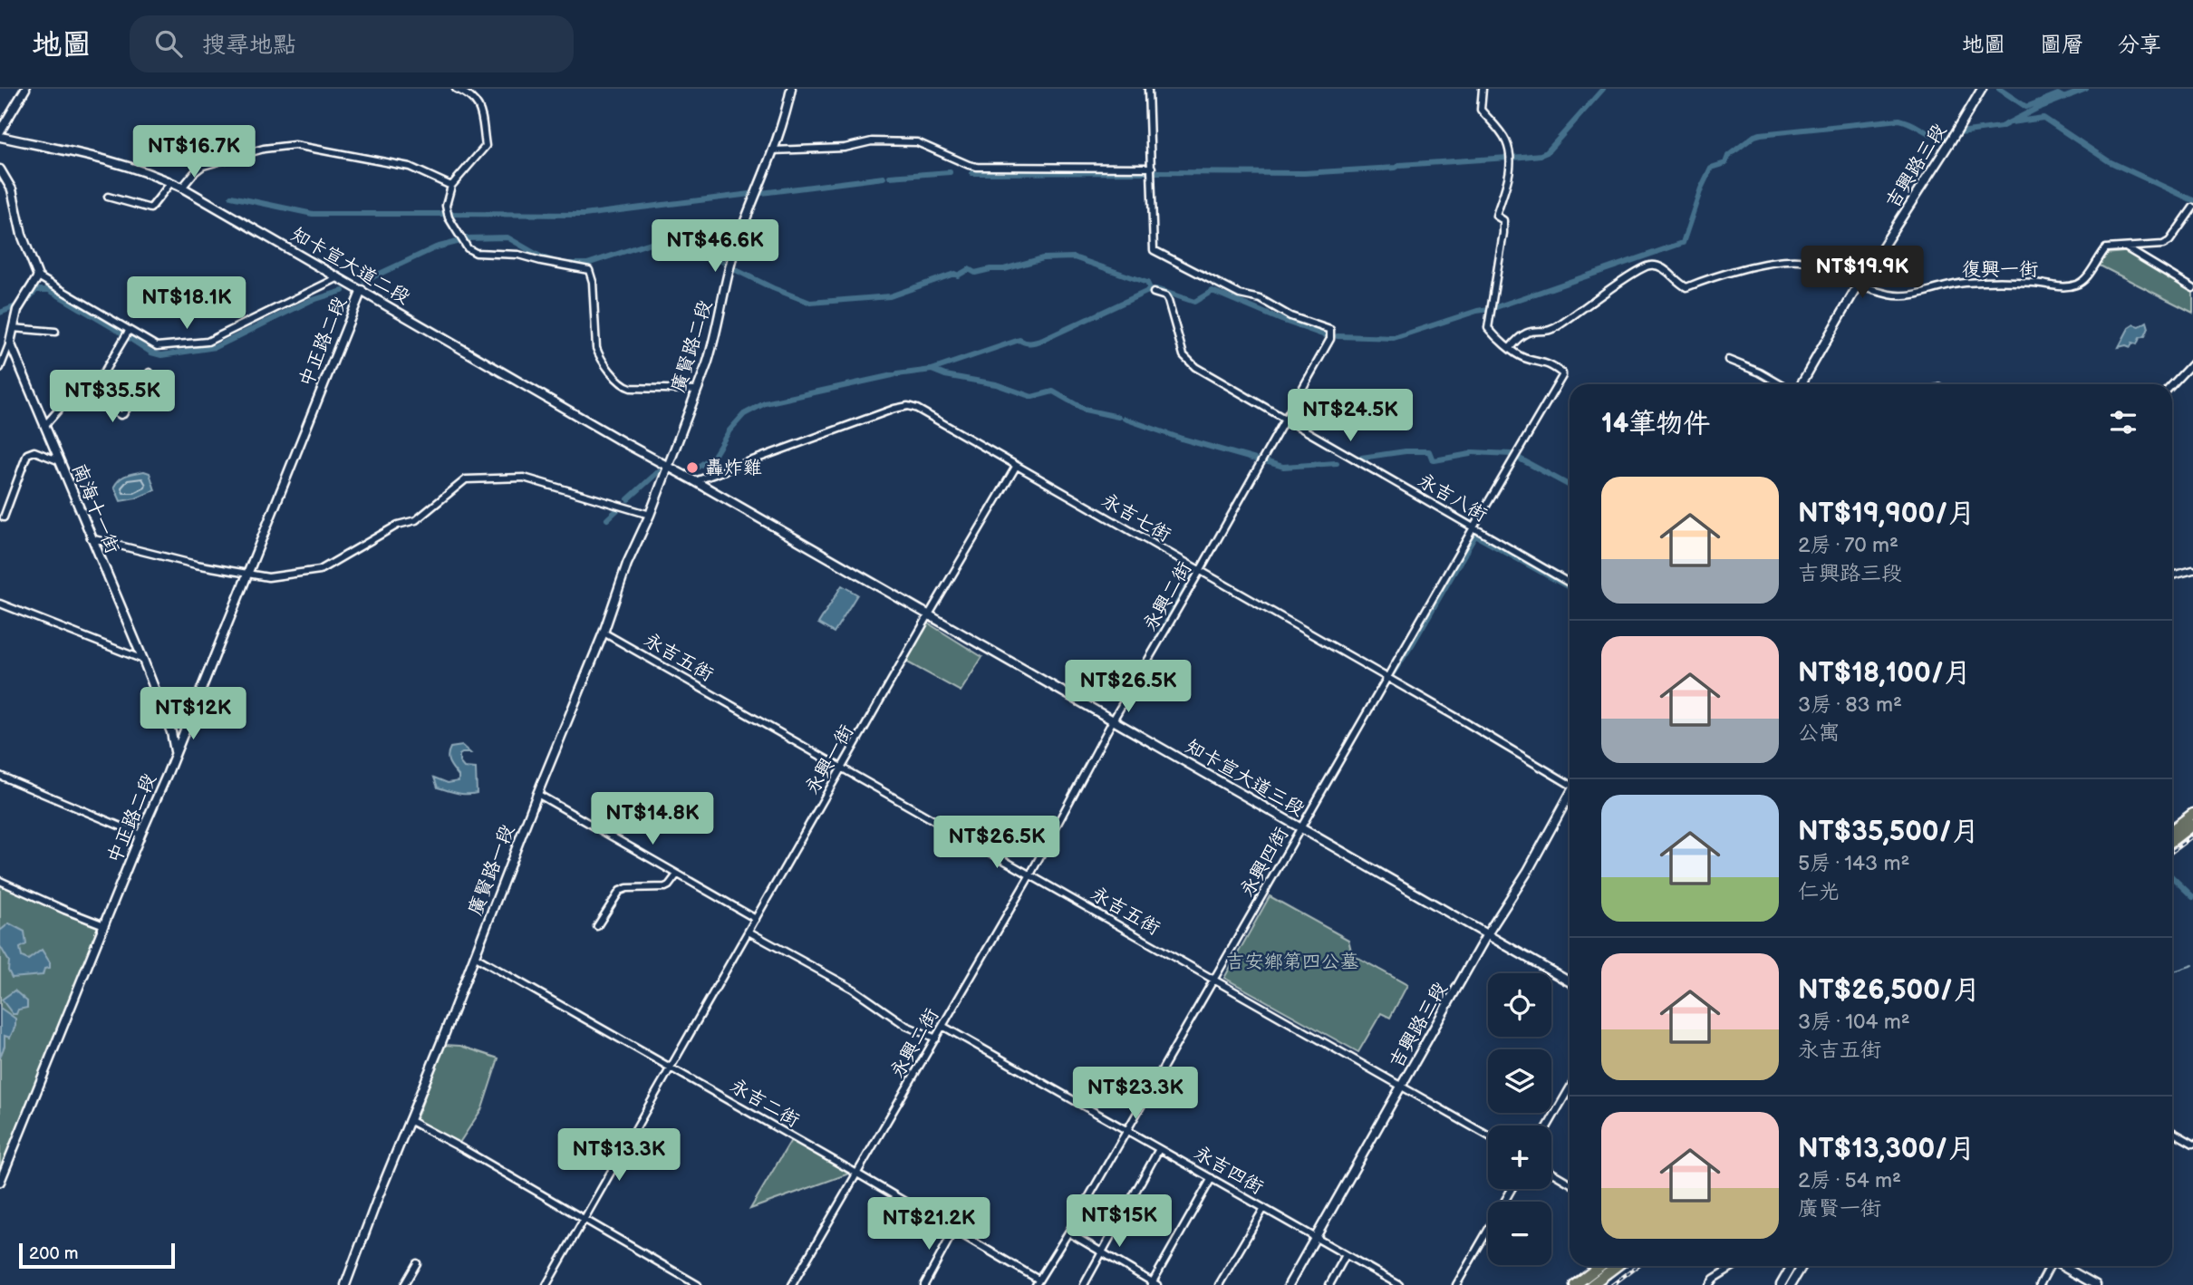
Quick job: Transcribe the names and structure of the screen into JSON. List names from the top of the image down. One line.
{"streets":{"street":["吉興路三段","知卡宣大道二段","復興一街","中正路二段","廣賢路二段","永吉八街","南海十一街","永吉七街","永興二街","永吉五街","永興一街","知卡宣大道三段","永興四街","廣賢路一段","永吉二街","永吉四街"]},"crossings":[["吉興路三段","復興一街"],["吉興路三段","永吉五街"],["吉興路三段","知卡宣大道三段"],["吉興路三段","永吉四街"],["知卡宣大道二段","中正路二段"],["知卡宣大道二段","廣賢路二段"],["知卡宣大道二段","知卡宣大道三段"],["知卡宣大道二段","廣賢路一段"],["復興一街","永興四街"],["中正路二段","南海十一街"],["廣賢路二段","知卡宣大道三段"],["廣賢路二段","廣賢路一段"],["永吉八街","永興二街"],["永吉八街","永興四街"],["永吉七街","永興二街"],["永吉七街","永興一街"],["永吉七街","知卡宣大道三段"],["永吉七街","永興四街"],["永興二街","永吉五街"],["永興二街","知卡宣大道三段"],["永興二街","永吉二街"],["永興二街","永吉四街"],["永吉五街","永興一街"],["永吉五街","永興四街"],["永吉五街","廣賢路一段"],["永興一街","知卡宣大道三段"],["永興一街","永吉二街"],["知卡宣大道三段","永興四街"],["知卡宣大道三段","廣賢路一段"],["永興四街","永吉二街"],["永興四街","永吉四街"],["廣賢路一段","永吉二街"]],"parks":["吉安鄉第四公墓"],"places":["轟炸雞"],"scale_bar":"200 m","page":{"header":"地圖","search":"搜尋地點","nav":["地圖","圖層","分享"],"price":["NT$16.7K","NT$46.6K","NT$19.9K","NT$18.1K","NT$35.5K","NT$24.5K","NT$26.5K","NT$12K","NT$14.8K","NT$26.5K","NT$23.3K","NT$13.3K","NT$15K","NT$21.2K"],"heading":"14筆物件","list":[{"name":"NT$19,900/月","note":"2房 · 70 m² · 吉興路三段"},{"name":"NT$18,100/月","note":"3房 · 83 m² · 公寓"},{"name":"NT$35,500/月","note":"5房 · 143 m² · 仁光"},{"name":"NT$26,500/月","note":"3房 · 104 m² · 永吉五街"},{"name":"NT$13,300/月","note":"2房 · 54 m² · 廣賢一街"}],"map_buttons":["+","−"],"scale":"200 m"}}
